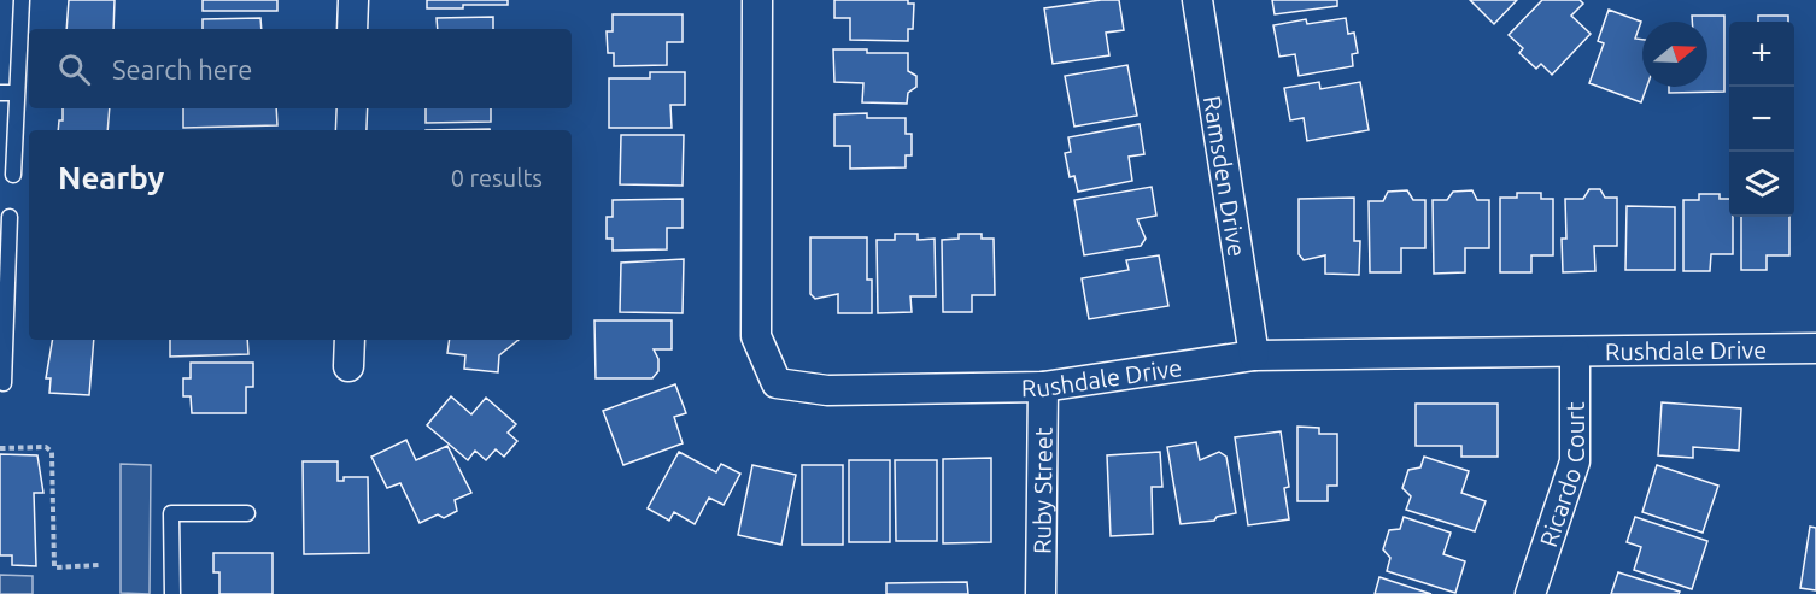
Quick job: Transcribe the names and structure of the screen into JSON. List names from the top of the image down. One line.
{"streets":{"street":["Ramsden Drive","Rushdale Drive","Ricardo Court","Ruby Street"]},"crossings":[["Ramsden Drive","Rushdale Drive"],["Rushdale Drive","Ricardo Court"],["Rushdale Drive","Ruby Street"]],"north":"right","page":{"map_buttons":["+","−"],"search":"Search here","heading":["Nearby","0 results"]}}
